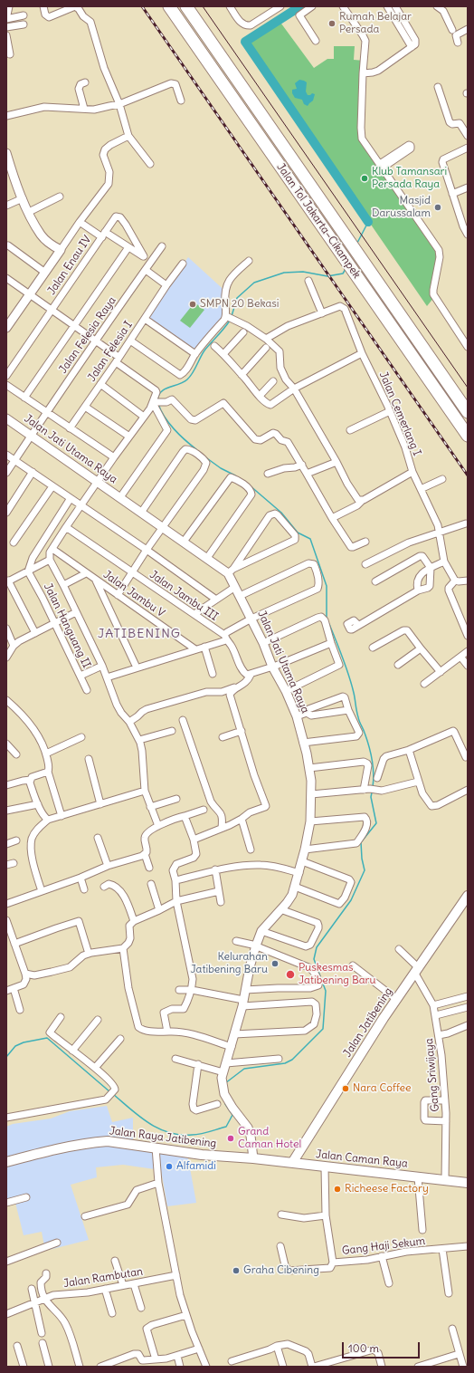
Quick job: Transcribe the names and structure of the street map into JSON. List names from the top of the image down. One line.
{"streets":{"highway":["Jalan Tol Jakarta–Cikampek"],"main road":["Jalan Jatibening","Jalan Raya Jatibening","Jalan Caman Raya"],"street":["Jalan Enau IV","Jalan Felesia Raya","Jalan Felesia I","Jalan Cemerlang I","Jalan Jati Utama Raya","Jalan Jambu V","Jalan Jambu III","Jalan Hanguang II","Gang Sriwijaya","Gang Haji Sekum","Jalan Rambutan"]},"crossings":[["Jalan Felesia Raya","Jalan Jati Utama Raya"],["Jalan Jati Utama Raya","Jalan Raya Jatibening"],["Jalan Jati Utama Raya","Jalan Caman Raya"],["Jalan Jatibening","Gang Sriwijaya"],["Jalan Jatibening","Jalan Caman Raya"],["Gang Sriwijaya","Jalan Caman Raya"],["Jalan Raya Jatibening","Jalan Caman Raya"],["Jalan Caman Raya","Gang Haji Sekum"]],"districts":["JATIBENING"],"places":["Rumah Belajar Persada","Klub Tamansari Persada Raya","Masjid Darussalam","SMPN 20 Bekasi","Kelurahan Jatibening Baru","Puskesmas Jatibening Baru","Nara Coffee","Grand Caman Hotel","Alfamidi","Richeese Factory","Graha Cibening"],"scale_bar":"100 m"}
